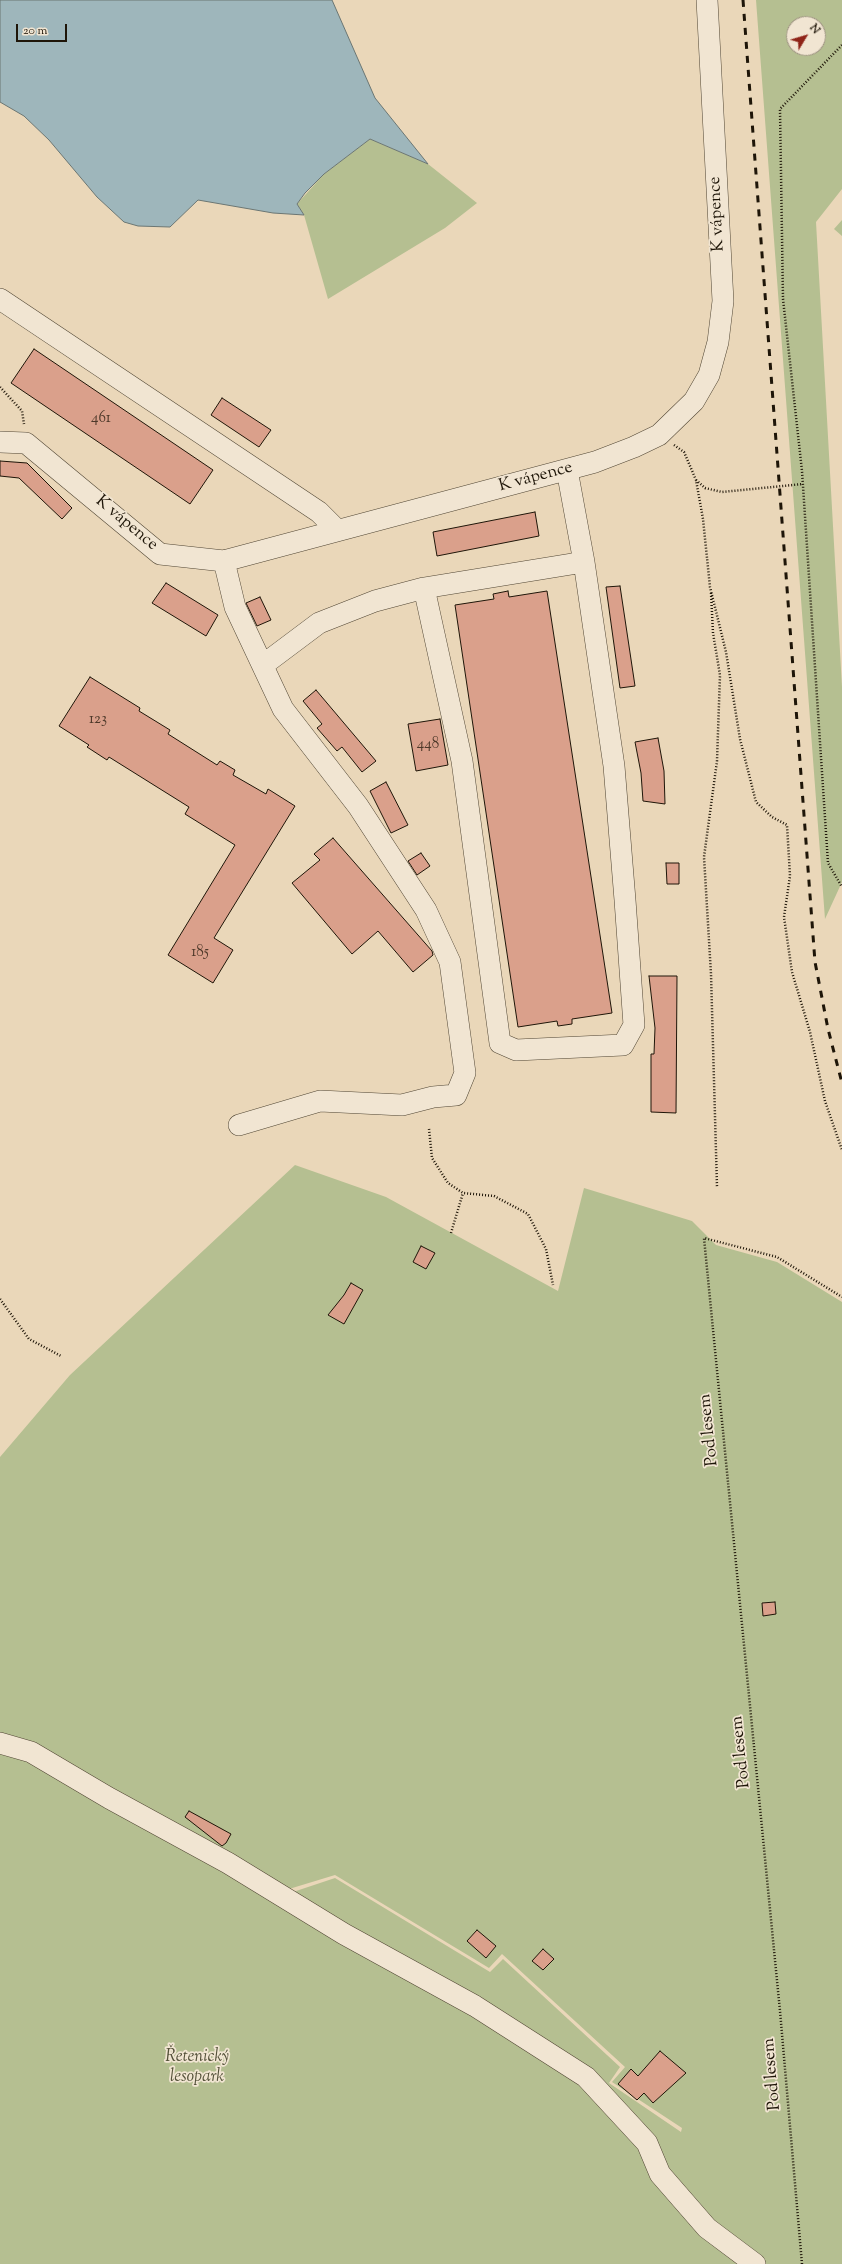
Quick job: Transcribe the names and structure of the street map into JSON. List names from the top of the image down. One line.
{"streets":{"street":["K vápence"],"path":["Pod lesem"]},"parks":["Řetenický lesopark"],"house_numbers":["461","123","448","185"],"scale_bar":"20 m","north":"top right"}
